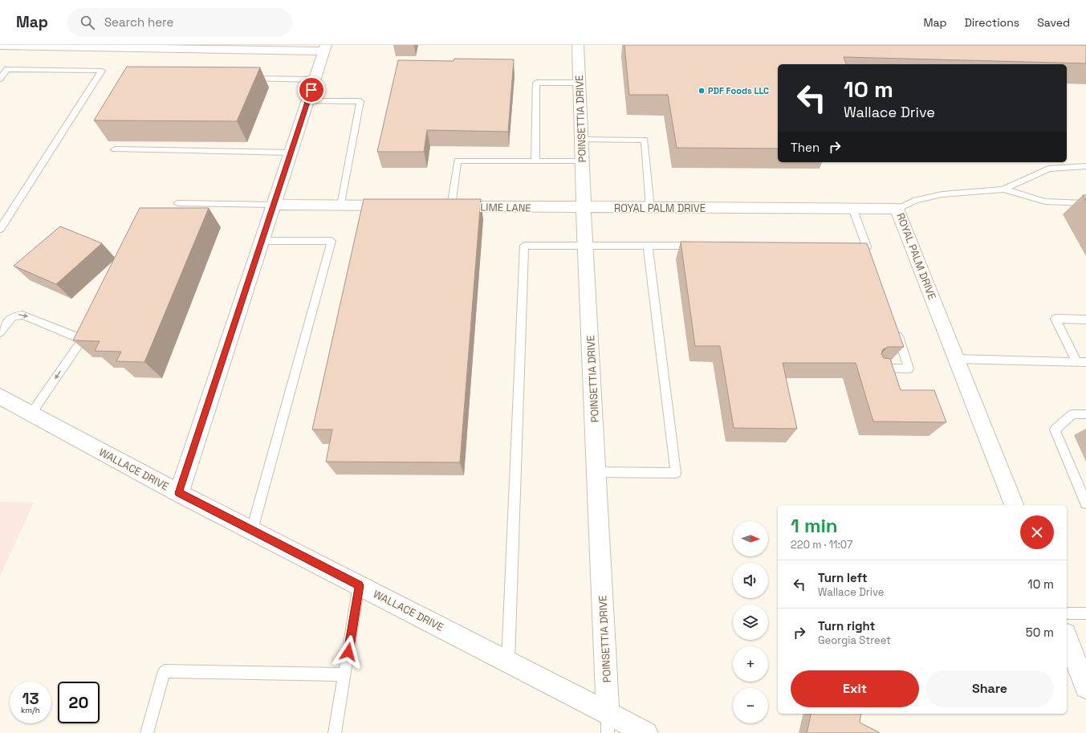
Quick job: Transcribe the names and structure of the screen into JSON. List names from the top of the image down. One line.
{"streets":{"street":["POINSETTIA DRIVE","LIME LANE","ROYAL PALM DRIVE","WALLACE DRIVE"]},"crossings":[["POINSETTIA DRIVE","LIME LANE"],["POINSETTIA DRIVE","ROYAL PALM DRIVE"],["POINSETTIA DRIVE","WALLACE DRIVE"],["LIME LANE","ROYAL PALM DRIVE"]],"places":["PDF Foods LLC"],"north":"right","page":{"header":"Map","search":"Search here","nav":["Map","Directions","Saved"],"turn":["10 m","Wallace Drive"],"then":"Then","heading":["1 min","220 m · 11:07"],"map_buttons":["+","−"],"list":[{"name":"Turn left","note":"Wallace Drive","value":"10 m"},{"name":"Turn right","note":"Georgia Street","value":"50 m"}],"buttons":["Exit","Share"],"speed":"13 km/h","limit":"20"}}
